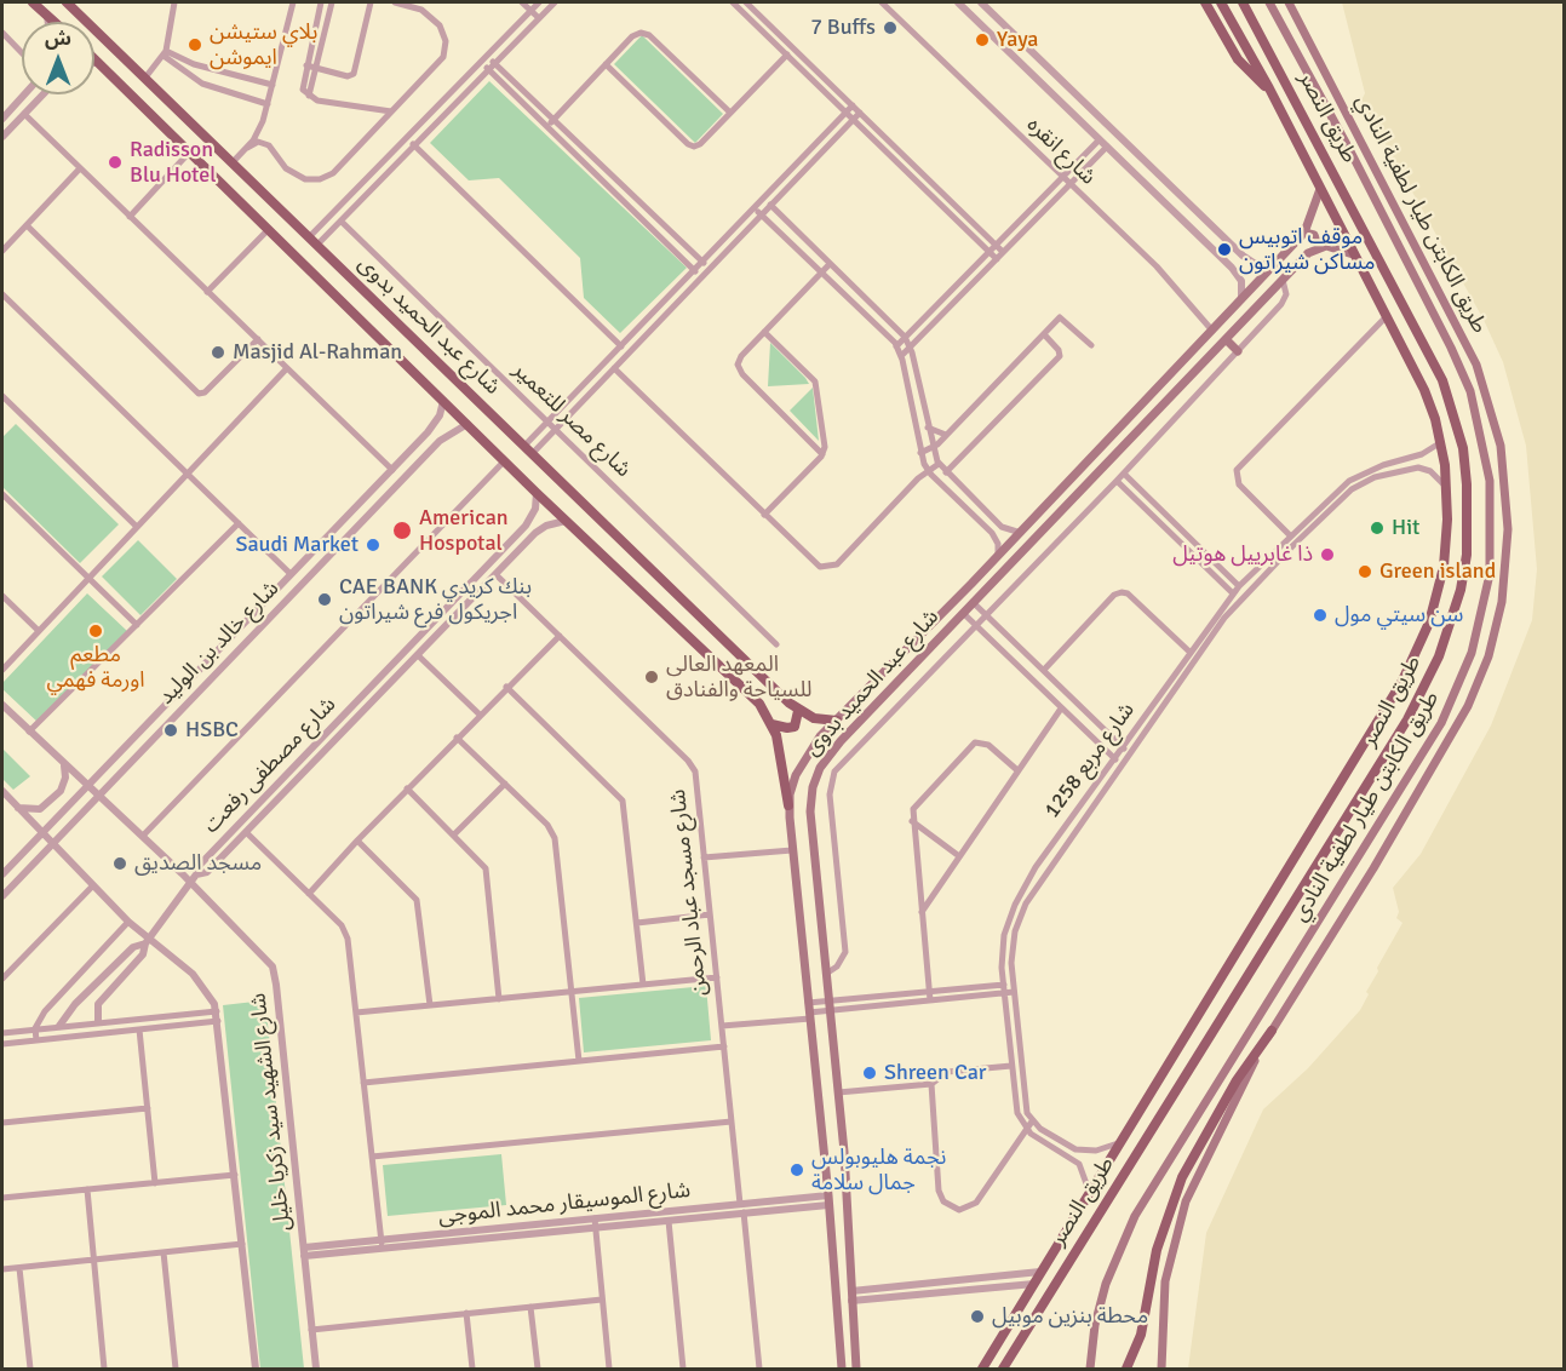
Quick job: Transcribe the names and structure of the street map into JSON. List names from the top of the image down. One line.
{"streets":{"main road":["طريق النصر","طريق الكابتن طيار لطفية النادي","شارع عبد الحميد بدوى"],"street":["شارع انقره","شارع مصر للتعمير","شارع خالد بن الوليد","شارع مربع 1258","شارع مصطفى رفعت","شارع مسجد عباد الرحمن","شارع الشهيد سيد زكريا خليل","شارع الموسيقار محمد الموجى"]},"crossings":[["طريق النصر","شارع عبد الحميد بدوى"],["طريق النصر","شارع مربع 1258"],["شارع انقره","شارع عبد الحميد بدوى"],["شارع عبد الحميد بدوى","شارع خالد بن الوليد"],["شارع عبد الحميد بدوى","شارع مصطفى رفعت"],["شارع عبد الحميد بدوى","شارع الموسيقار محمد الموجى"],["شارع خالد بن الوليد","شارع الشهيد سيد زكريا خليل"],["شارع مصطفى رفعت","شارع مسجد عباد الرحمن"],["شارع مسجد عباد الرحمن","شارع الموسيقار محمد الموجى"],["شارع الشهيد سيد زكريا خليل","شارع الموسيقار محمد الموجى"]],"places":["7 Buffs","Yaya","بلاي ستيشن ايموشن","Radisson Blu Hotel","موقف اتوبيس مساكن شيراتون","Masjid Al-Rahman","Hit","American Hospotal","Saudi Market","ذا غابرييل هوتيل","Green island","CAE BANK بنك كريدي اجريكول فرع شيراتون","سن سيتي مول","مطعم اورمة فهمي","المعهد العالى للسياحة والفنادق","HSBC","مسجد الصديق","Shreen Car","نجمة هليوبولس جمال سلامة","محطة بنزين موبيل"],"north":"top"}
